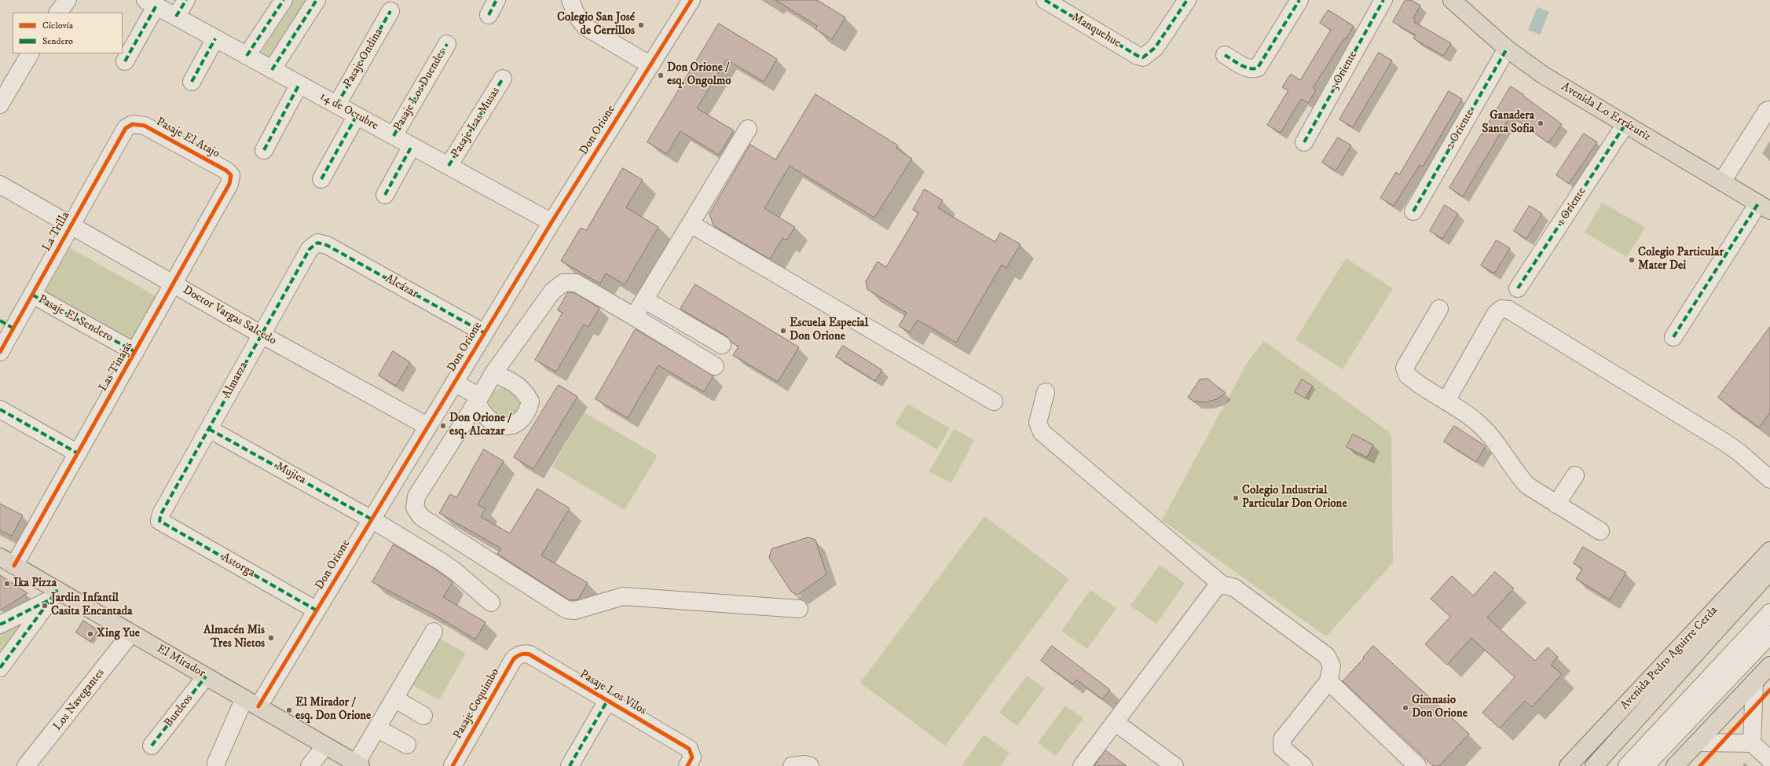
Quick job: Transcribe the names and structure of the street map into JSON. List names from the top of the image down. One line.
{"streets":{"main road":["Avenida Lo Errázuriz","Avenida Pedro Aguirre Cerda","El Mirador"],"street":["Manquehue","Pasaje Ondina","3 Oriente","Pasaje Los Duendes","14 de Octubre","Pasaje Las Musas","2 Oriente","Don Orione","Pasaje El Atajo","1 Oriente","La Trilla","Alcázar","Doctor Vargas Salcedo","Pasaje El Sendero","Las Tinajas","Almarza","Mujica","Astorga","Pasaje Los Vilos","Los Navegantes","Pasaje Coquimbo","Burdeos"]},"crossings":[["Pasaje Ondina","14 de Octubre"],["Pasaje Los Duendes","14 de Octubre"],["14 de Octubre","Pasaje Las Musas"],["14 de Octubre","Don Orione"],["Avenida Lo Errázuriz","2 Oriente"],["Avenida Lo Errázuriz","1 Oriente"],["Don Orione","Alcázar"],["Don Orione","Doctor Vargas Salcedo"],["Don Orione","Mujica"],["Don Orione","Astorga"],["Don Orione","El Mirador"],["Pasaje El Atajo","La Trilla"],["Pasaje El Atajo","Las Tinajas"],["La Trilla","Doctor Vargas Salcedo"],["La Trilla","Pasaje El Sendero"],["Alcázar","Almarza"],["Doctor Vargas Salcedo","Las Tinajas"],["Doctor Vargas Salcedo","Almarza"],["Pasaje El Sendero","Las Tinajas"],["Las Tinajas","El Mirador"],["Almarza","Mujica"],["Almarza","Astorga"],["El Mirador","Los Navegantes"],["El Mirador","Burdeos"],["Pasaje Los Vilos","Pasaje Coquimbo"]],"places":["Colegio San José de Cerrillos","Don Orione / esq. Ongolmo","Ganadera Santa Sofia","Colegio Particular Mater Dei","Escuela Especial Don Orione","Don Orione / esq. Alcazar","Colegio Industrial Particular Don Orione","Ika Pizza","Jardin Infantil Casita Encantada","Xing Yue","Almacén Mis Tres Nietos","Gimnasio Don Orione","El Mirador / esq. Don Orione"],"legend":["Ciclovía","Sendero"]}
